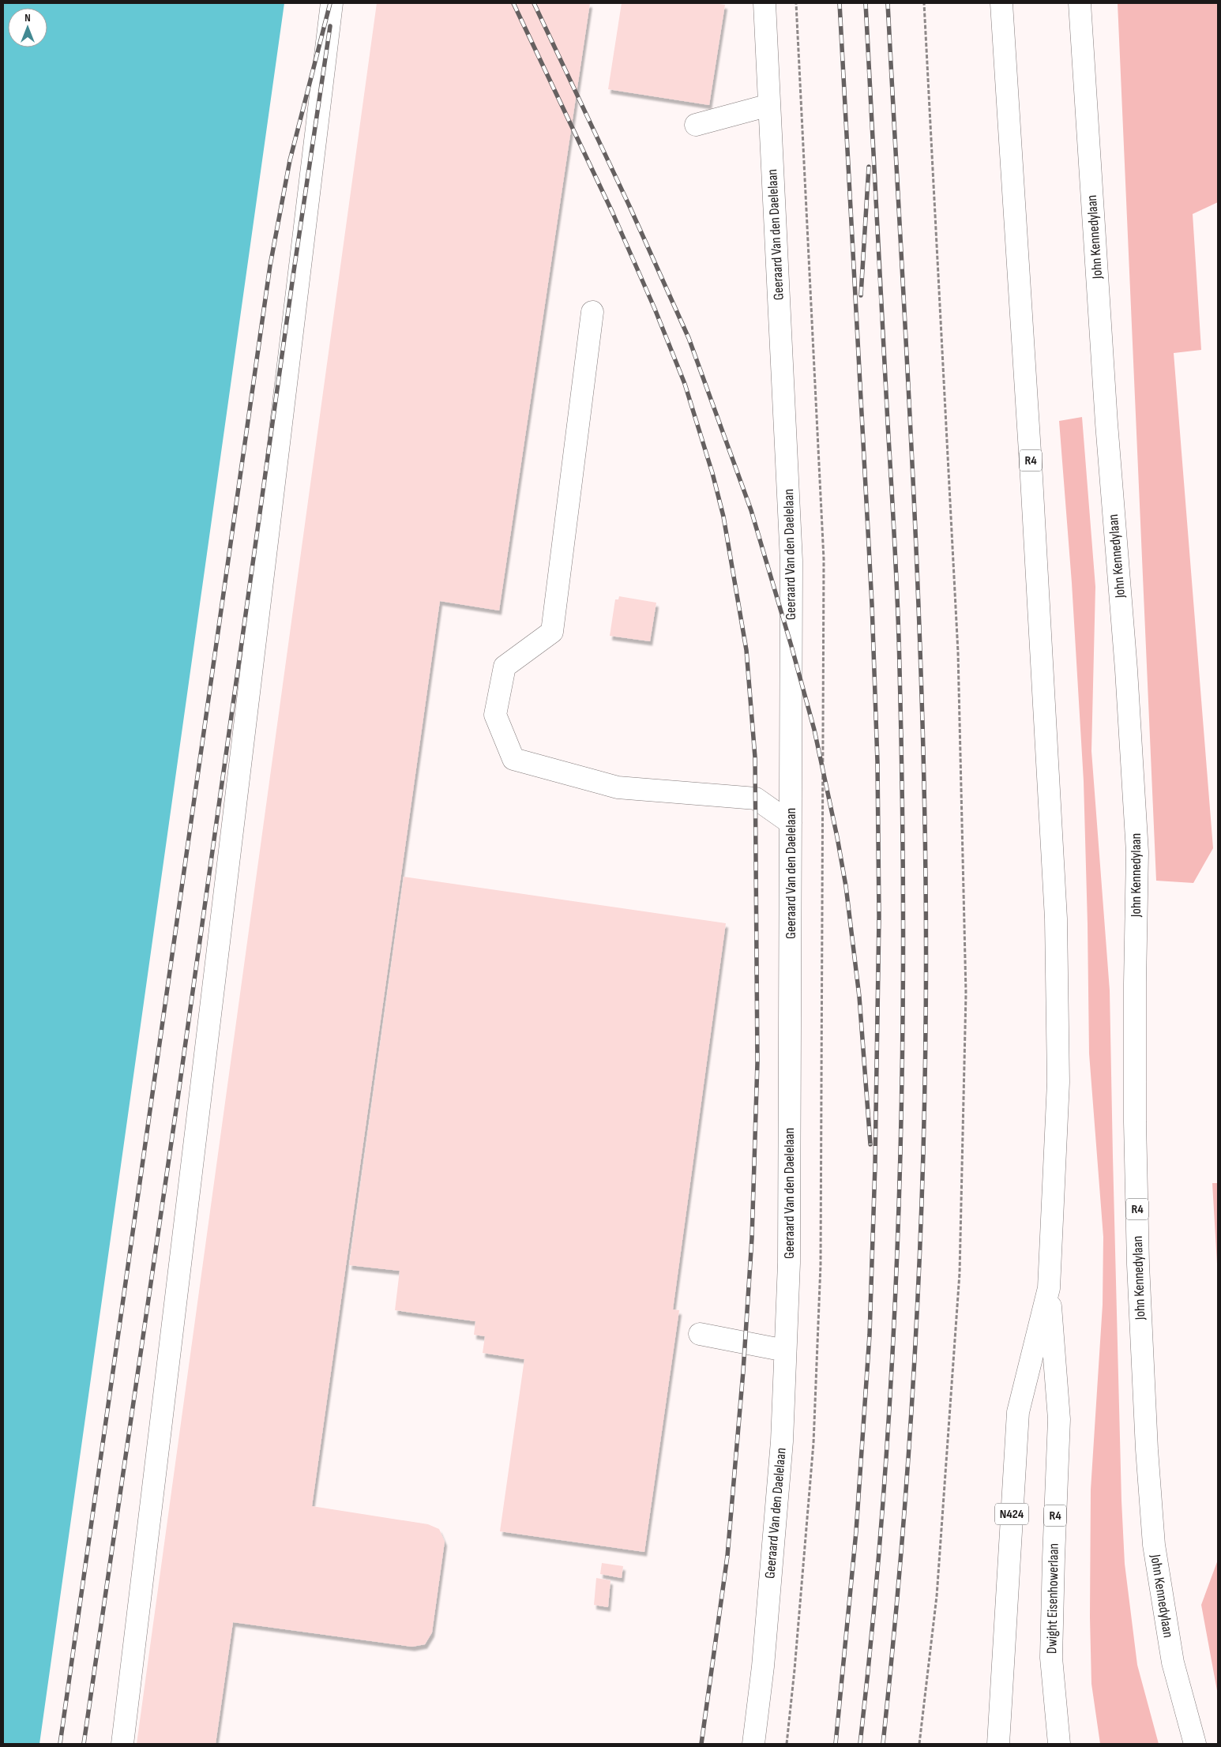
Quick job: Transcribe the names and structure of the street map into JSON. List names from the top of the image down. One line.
{"streets":{"main road":["Geeraard Van den Daelelaan","John Kennedylaan","R4","N424","Dwight Eisenhowerlaan"]},"crossings":[["R4","N424"],["R4","Dwight Eisenhowerlaan"],["N424","Dwight Eisenhowerlaan"]],"north":"top"}
